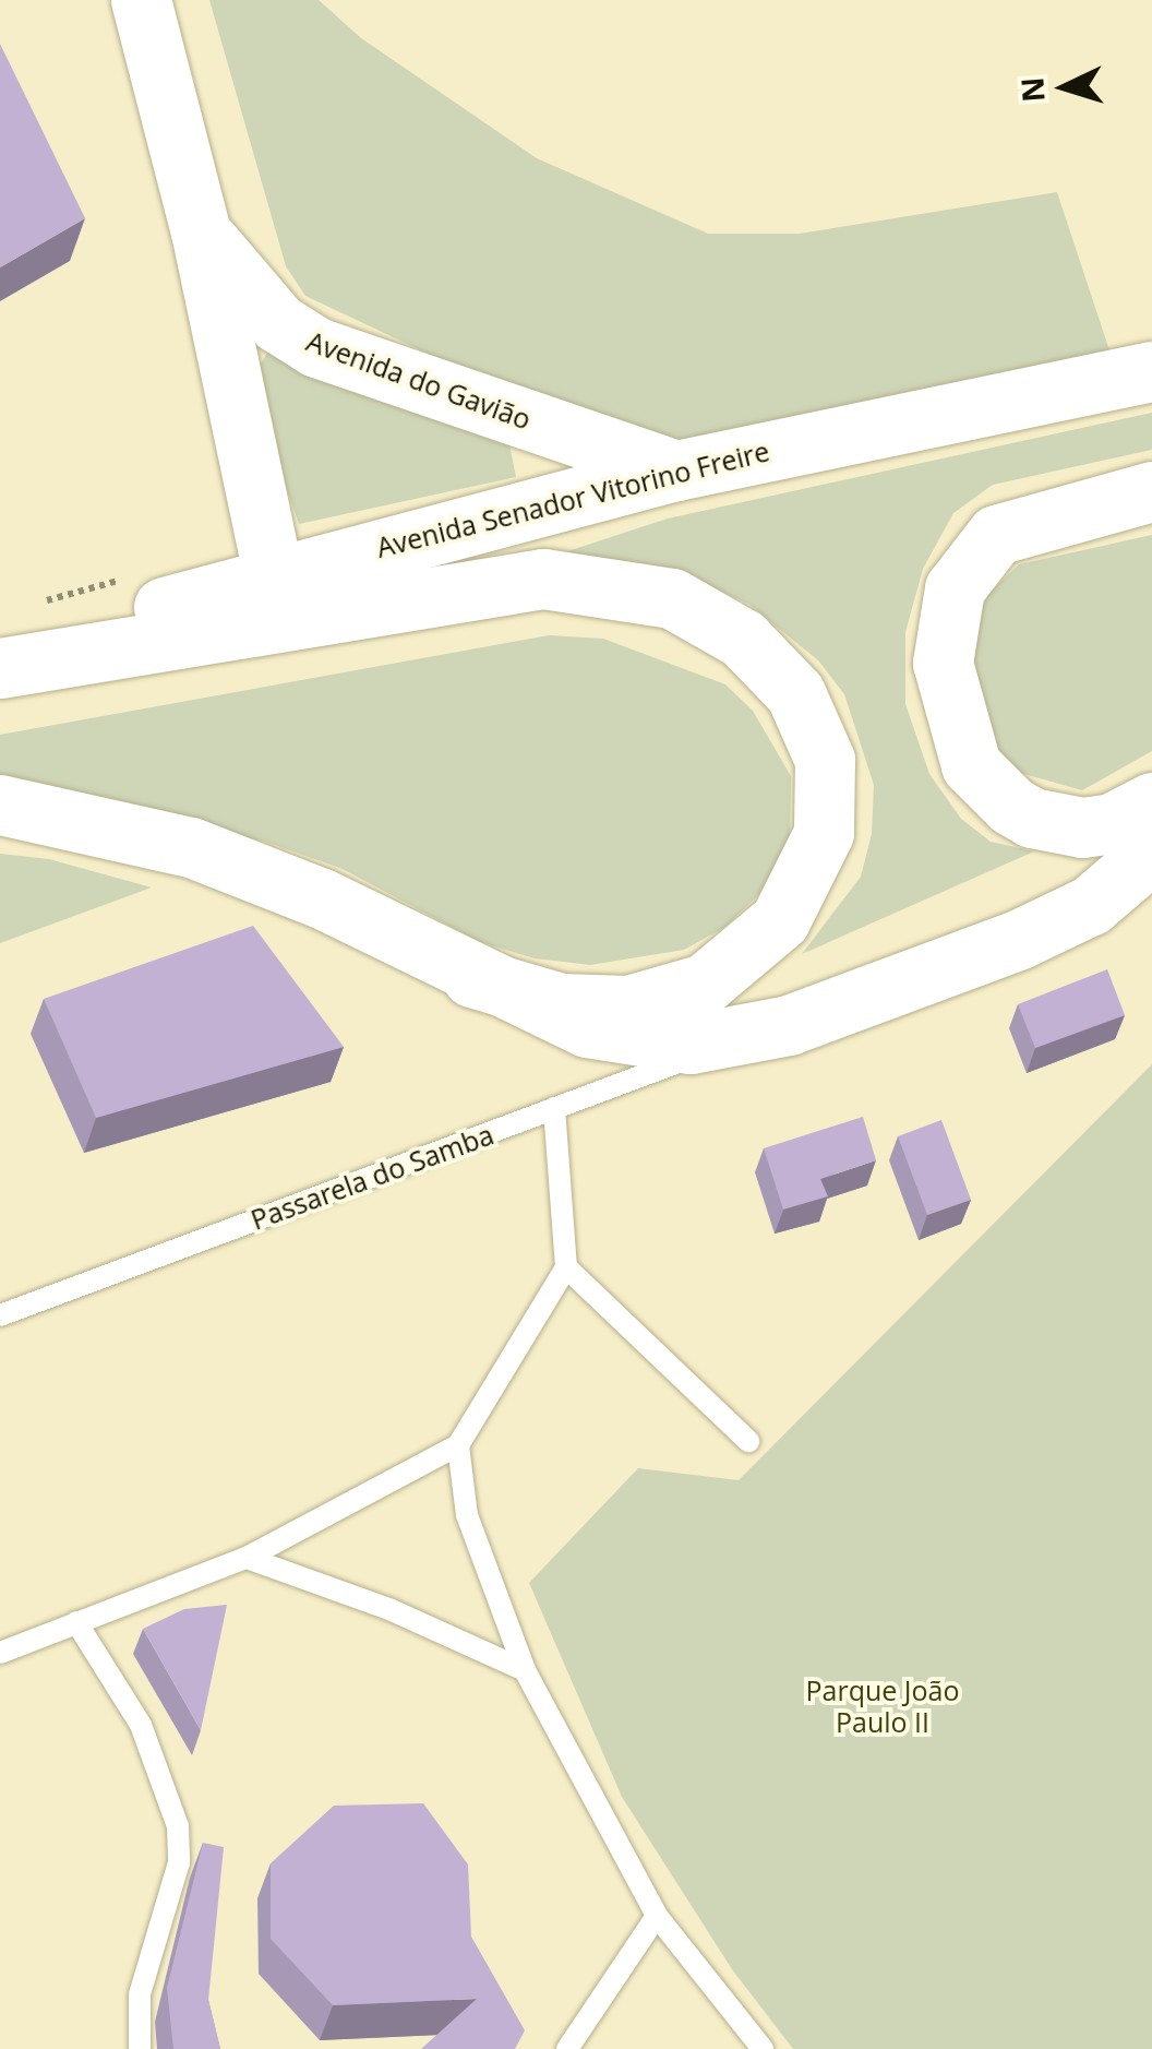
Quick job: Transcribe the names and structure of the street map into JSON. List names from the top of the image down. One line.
{"streets":{"main road":["Avenida do Gavião","Avenida Senador Vitorino Freire"],"lane":["Passarela do Samba"]},"crossings":[["Avenida do Gavião","Avenida Senador Vitorino Freire"]],"parks":["Parque João Paulo II"],"north":"left"}
